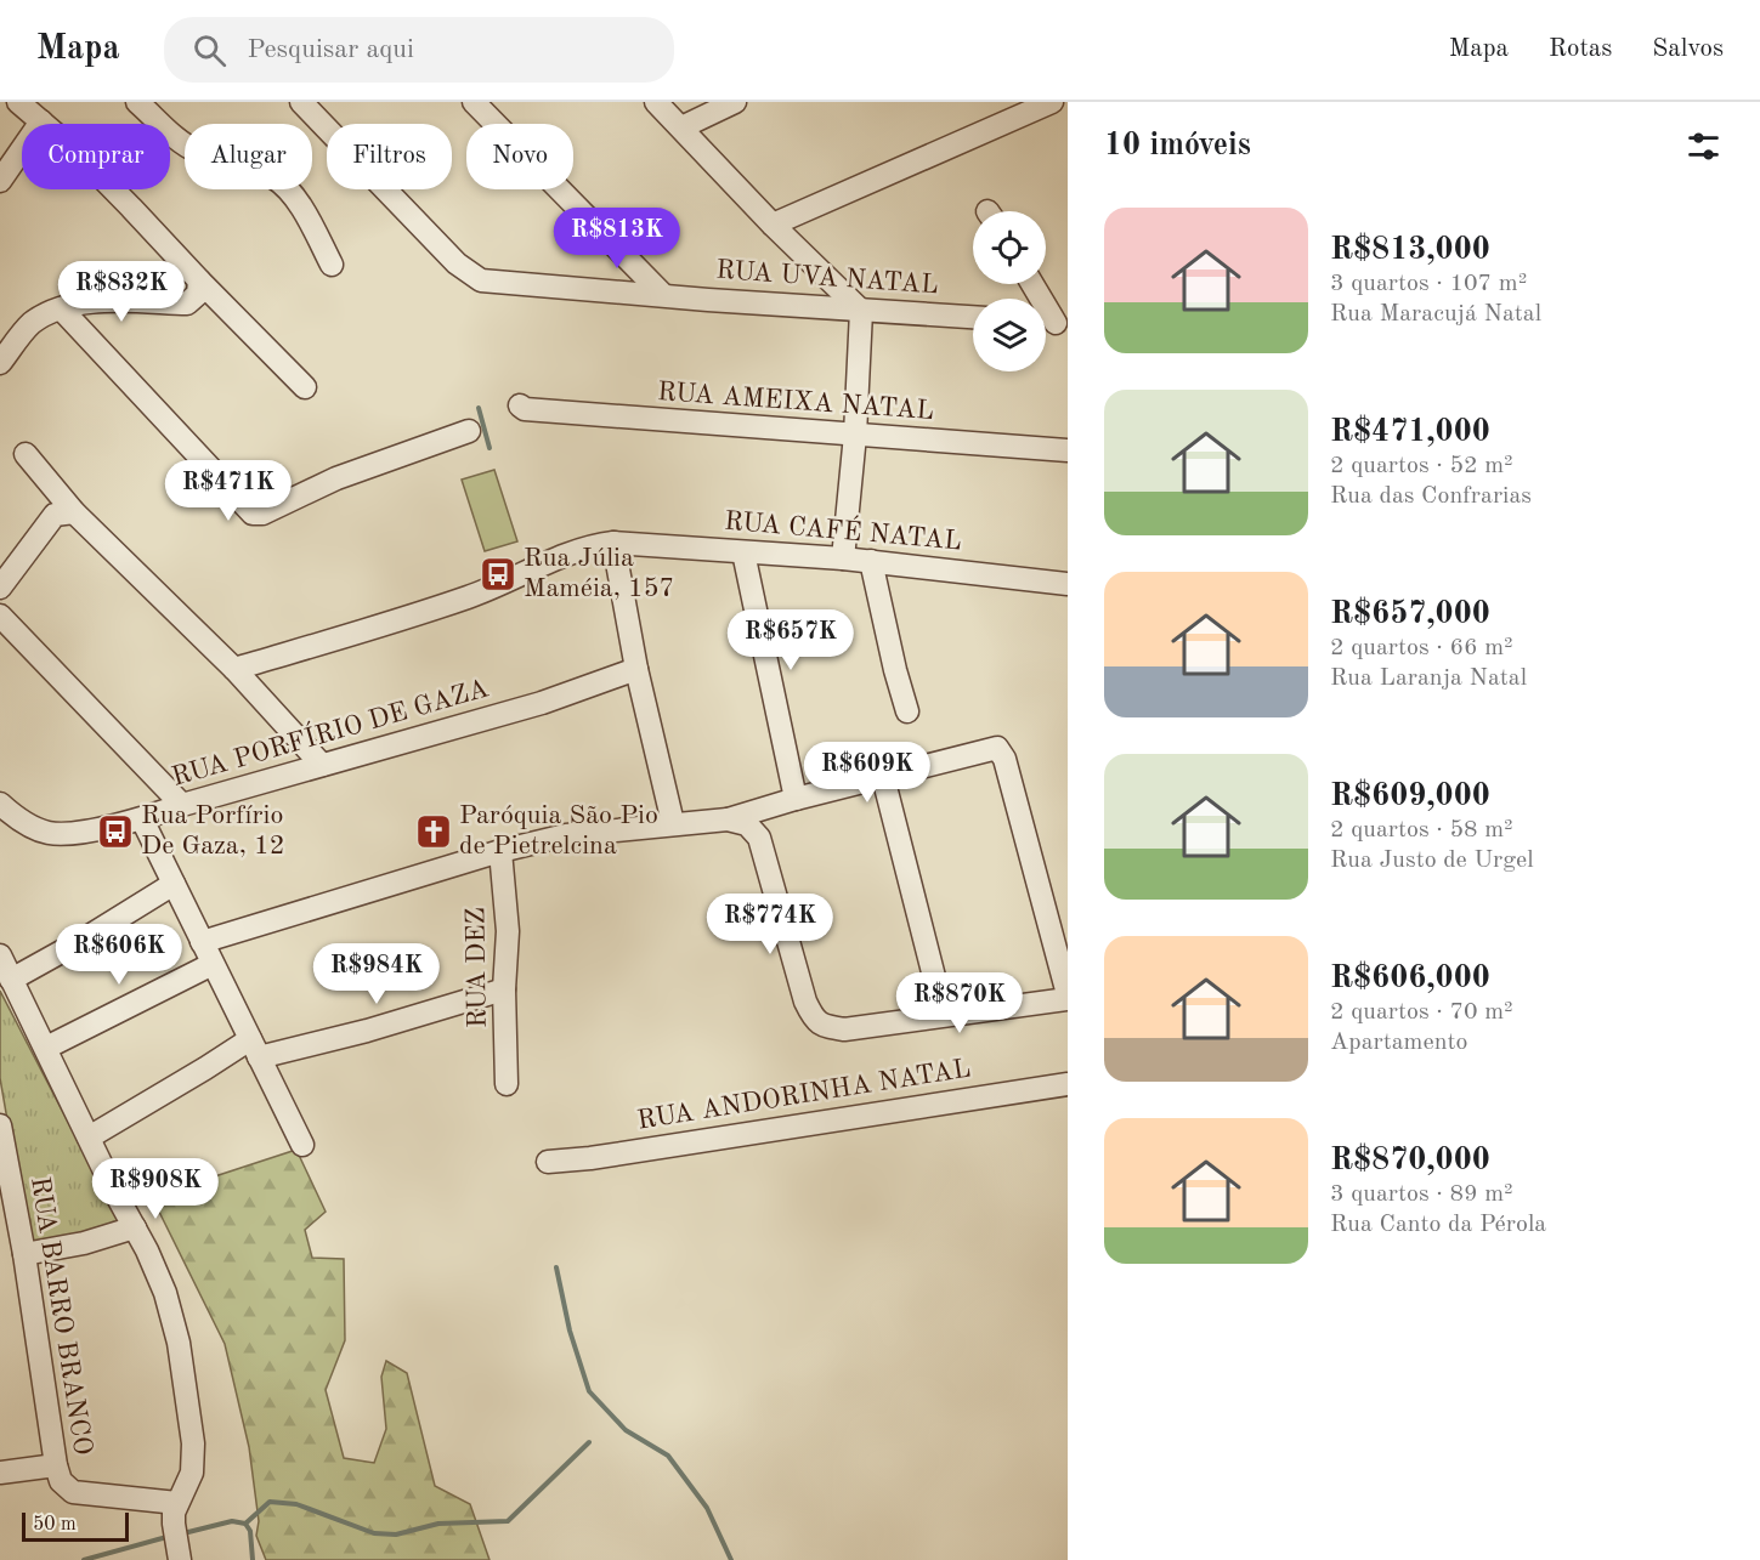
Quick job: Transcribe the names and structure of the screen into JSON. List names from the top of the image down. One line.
{"streets":{"street":["RUA UVA NATAL","RUA AMEIXA NATAL","RUA CAFÉ NATAL","RUA PORFÍRIO DE GAZA","RUA DEZ","RUA ANDORINHA NATAL","RUA BARRO BRANCO"]},"places":{"bus stop":["Rua Júlia Maméia, 157","Rua Porfírio De Gaza, 12"],"church":["Paróquia São Pio de Pietrelcina"]},"scale_bar":"50 m","page":{"header":"Mapa","search":"Pesquisar aqui","nav":["Mapa","Rotas","Salvos"],"heading":"10 imóveis","chip":["Comprar","Alugar","Filtros","Novo"],"list":[{"name":"R$813,000","note":"3 quartos · 107 m² · Rua Maracujá Natal"},{"name":"R$471,000","note":"2 quartos · 52 m² · Rua das Confrarias"},{"name":"R$657,000","note":"2 quartos · 66 m² · Rua Laranja Natal"},{"name":"R$609,000","note":"2 quartos · 58 m² · Rua Justo de Urgel"},{"name":"R$606,000","note":"2 quartos · 70 m² · Apartamento"},{"name":"R$870,000","note":"3 quartos · 89 m² · Rua Canto da Pérola"}],"price":["R$813K","R$832K","R$471K","R$657K","R$609K","R$774K","R$606K","R$984K","R$870K","R$908K"],"scale":"50 m"}}
